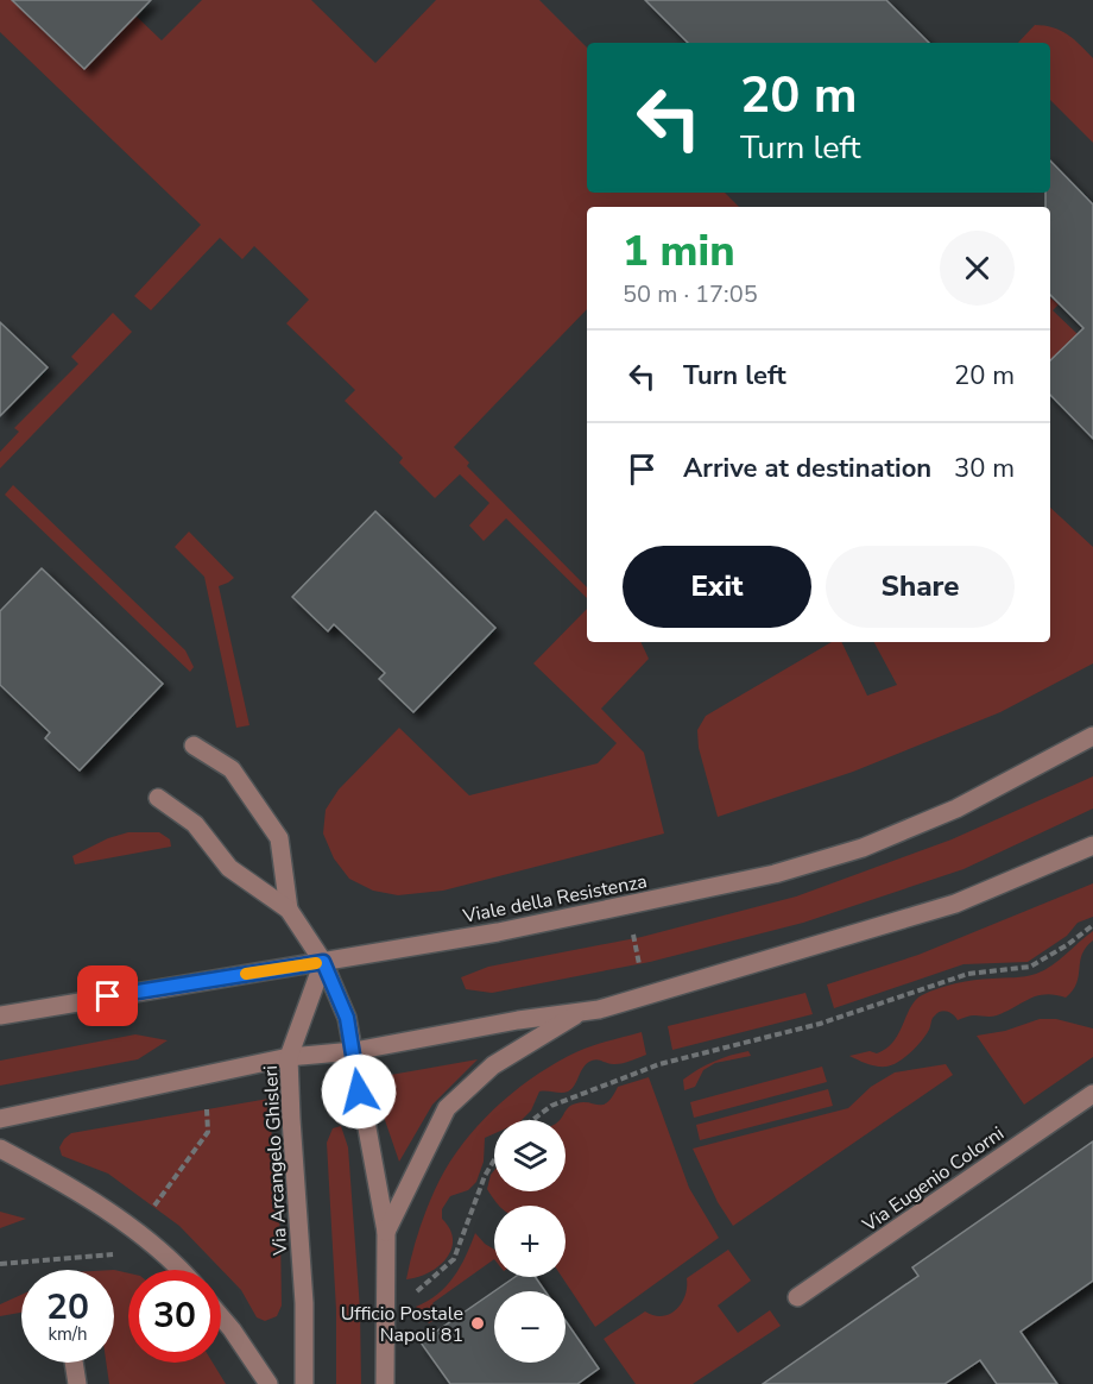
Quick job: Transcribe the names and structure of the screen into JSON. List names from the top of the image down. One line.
{"streets":{"street":["Viale della Resistenza","Via Arcangelo Ghisleri","Via Eugenio Colorni"]},"crossings":[["Viale della Resistenza","Via Arcangelo Ghisleri"]],"places":["Ufficio Postale Napoli 81"],"page":{"turn":["20 m","Turn left"],"heading":["1 min","50 m · 17:05"],"list":[{"name":"Turn left","value":"20 m"},{"name":"Arrive at destination","value":"30 m"}],"buttons":["Exit","Share"],"map_buttons":["+","−"],"speed":"20 km/h","limit":"30"}}
